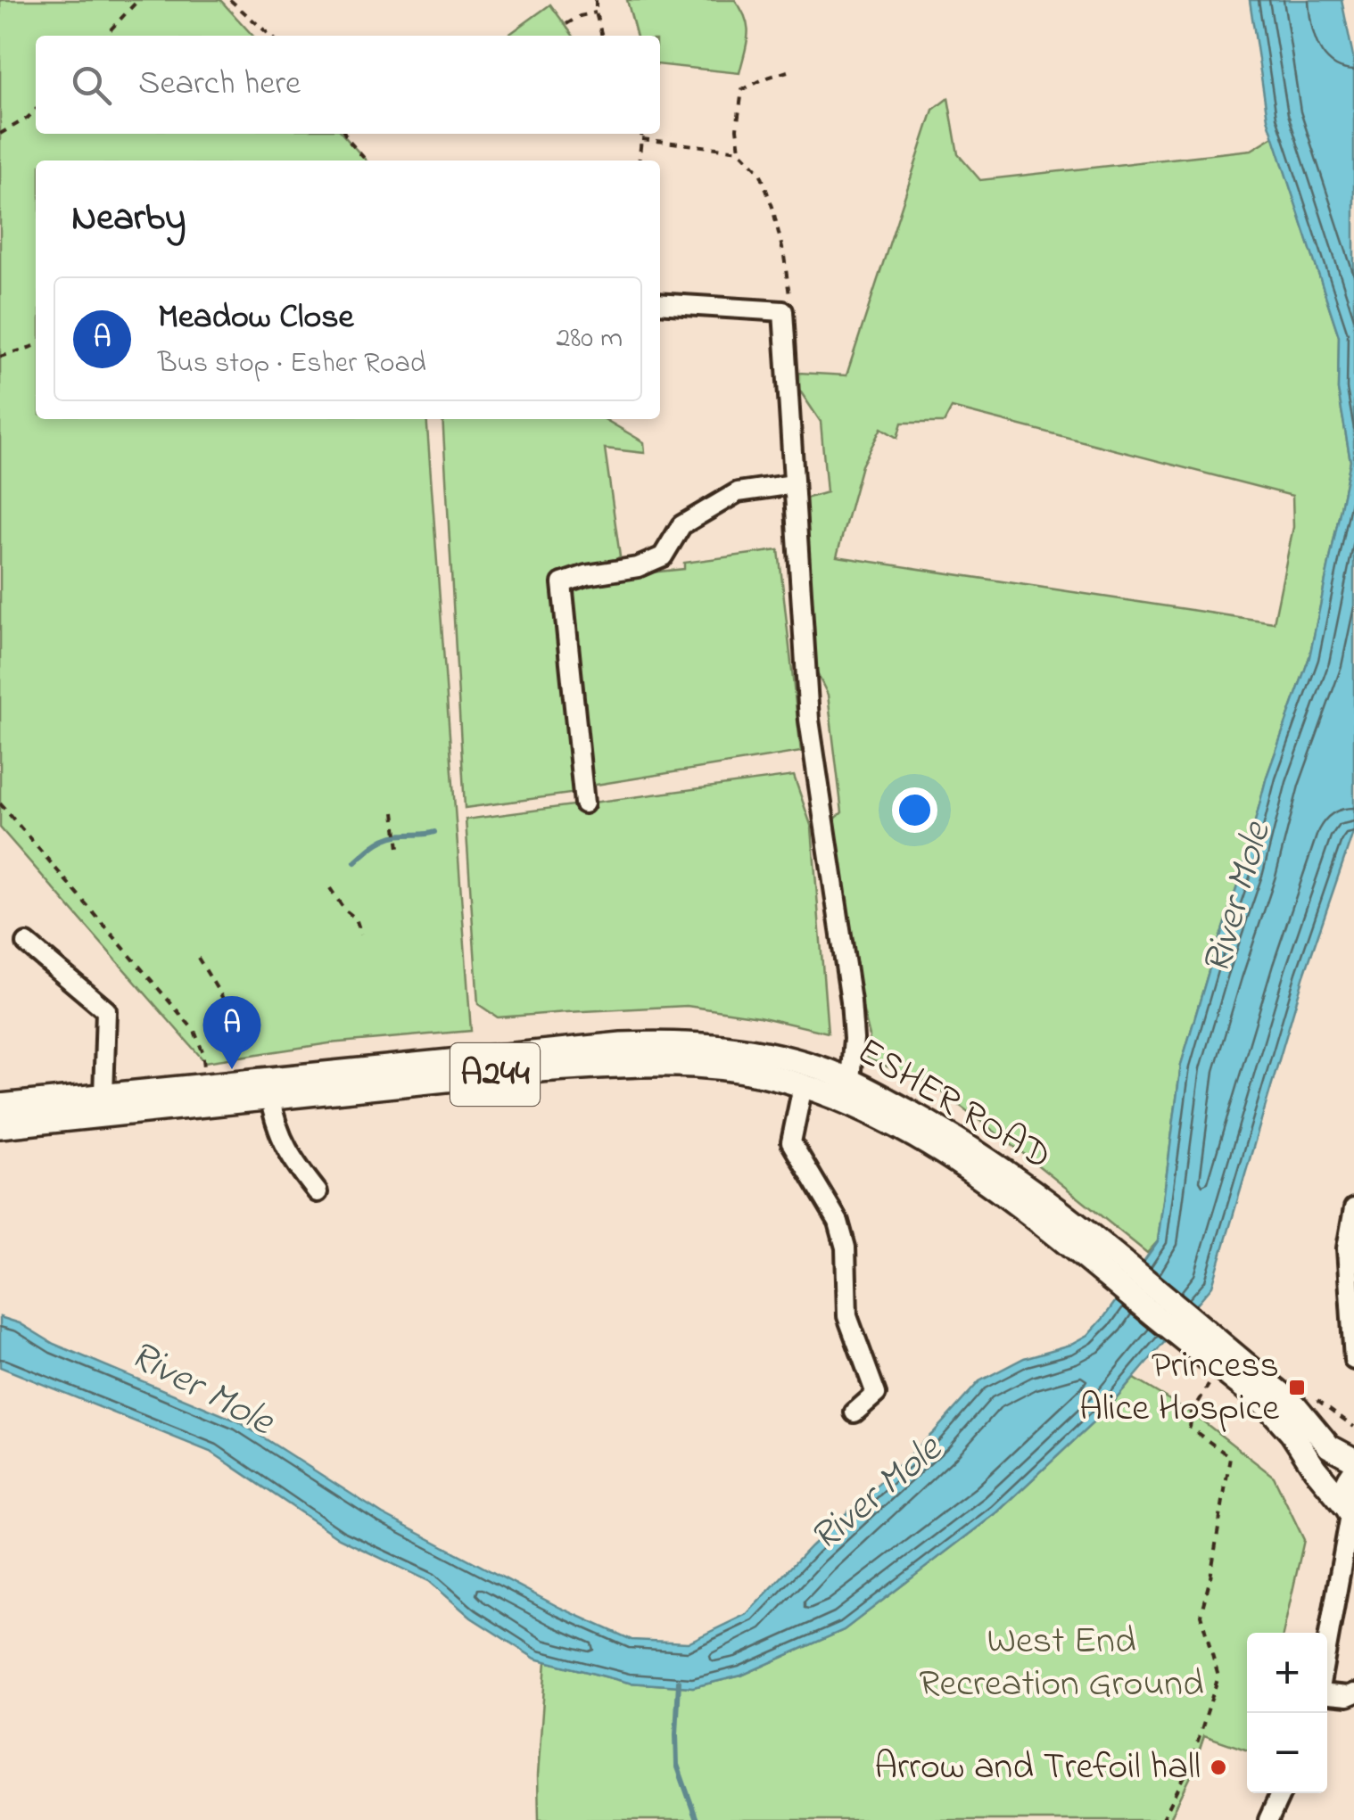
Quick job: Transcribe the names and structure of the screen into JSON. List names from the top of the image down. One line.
{"streets":{"main road":["A244","ESHER ROAD"]},"crossings":[["A244","ESHER ROAD"]],"water":["River Mole"],"parks":["West End Recreation Ground"],"places":{"transit":["Princess Alice Hospice"],"other":["Arrow and Trefoil hall"]},"page":{"search":"Search here","heading":"Nearby","list":[{"mark":"A","name":"Meadow Close","note":"Bus stop · Esher Road","value":"280 m"}],"pins":"A","map_buttons":["+","−"]}}
